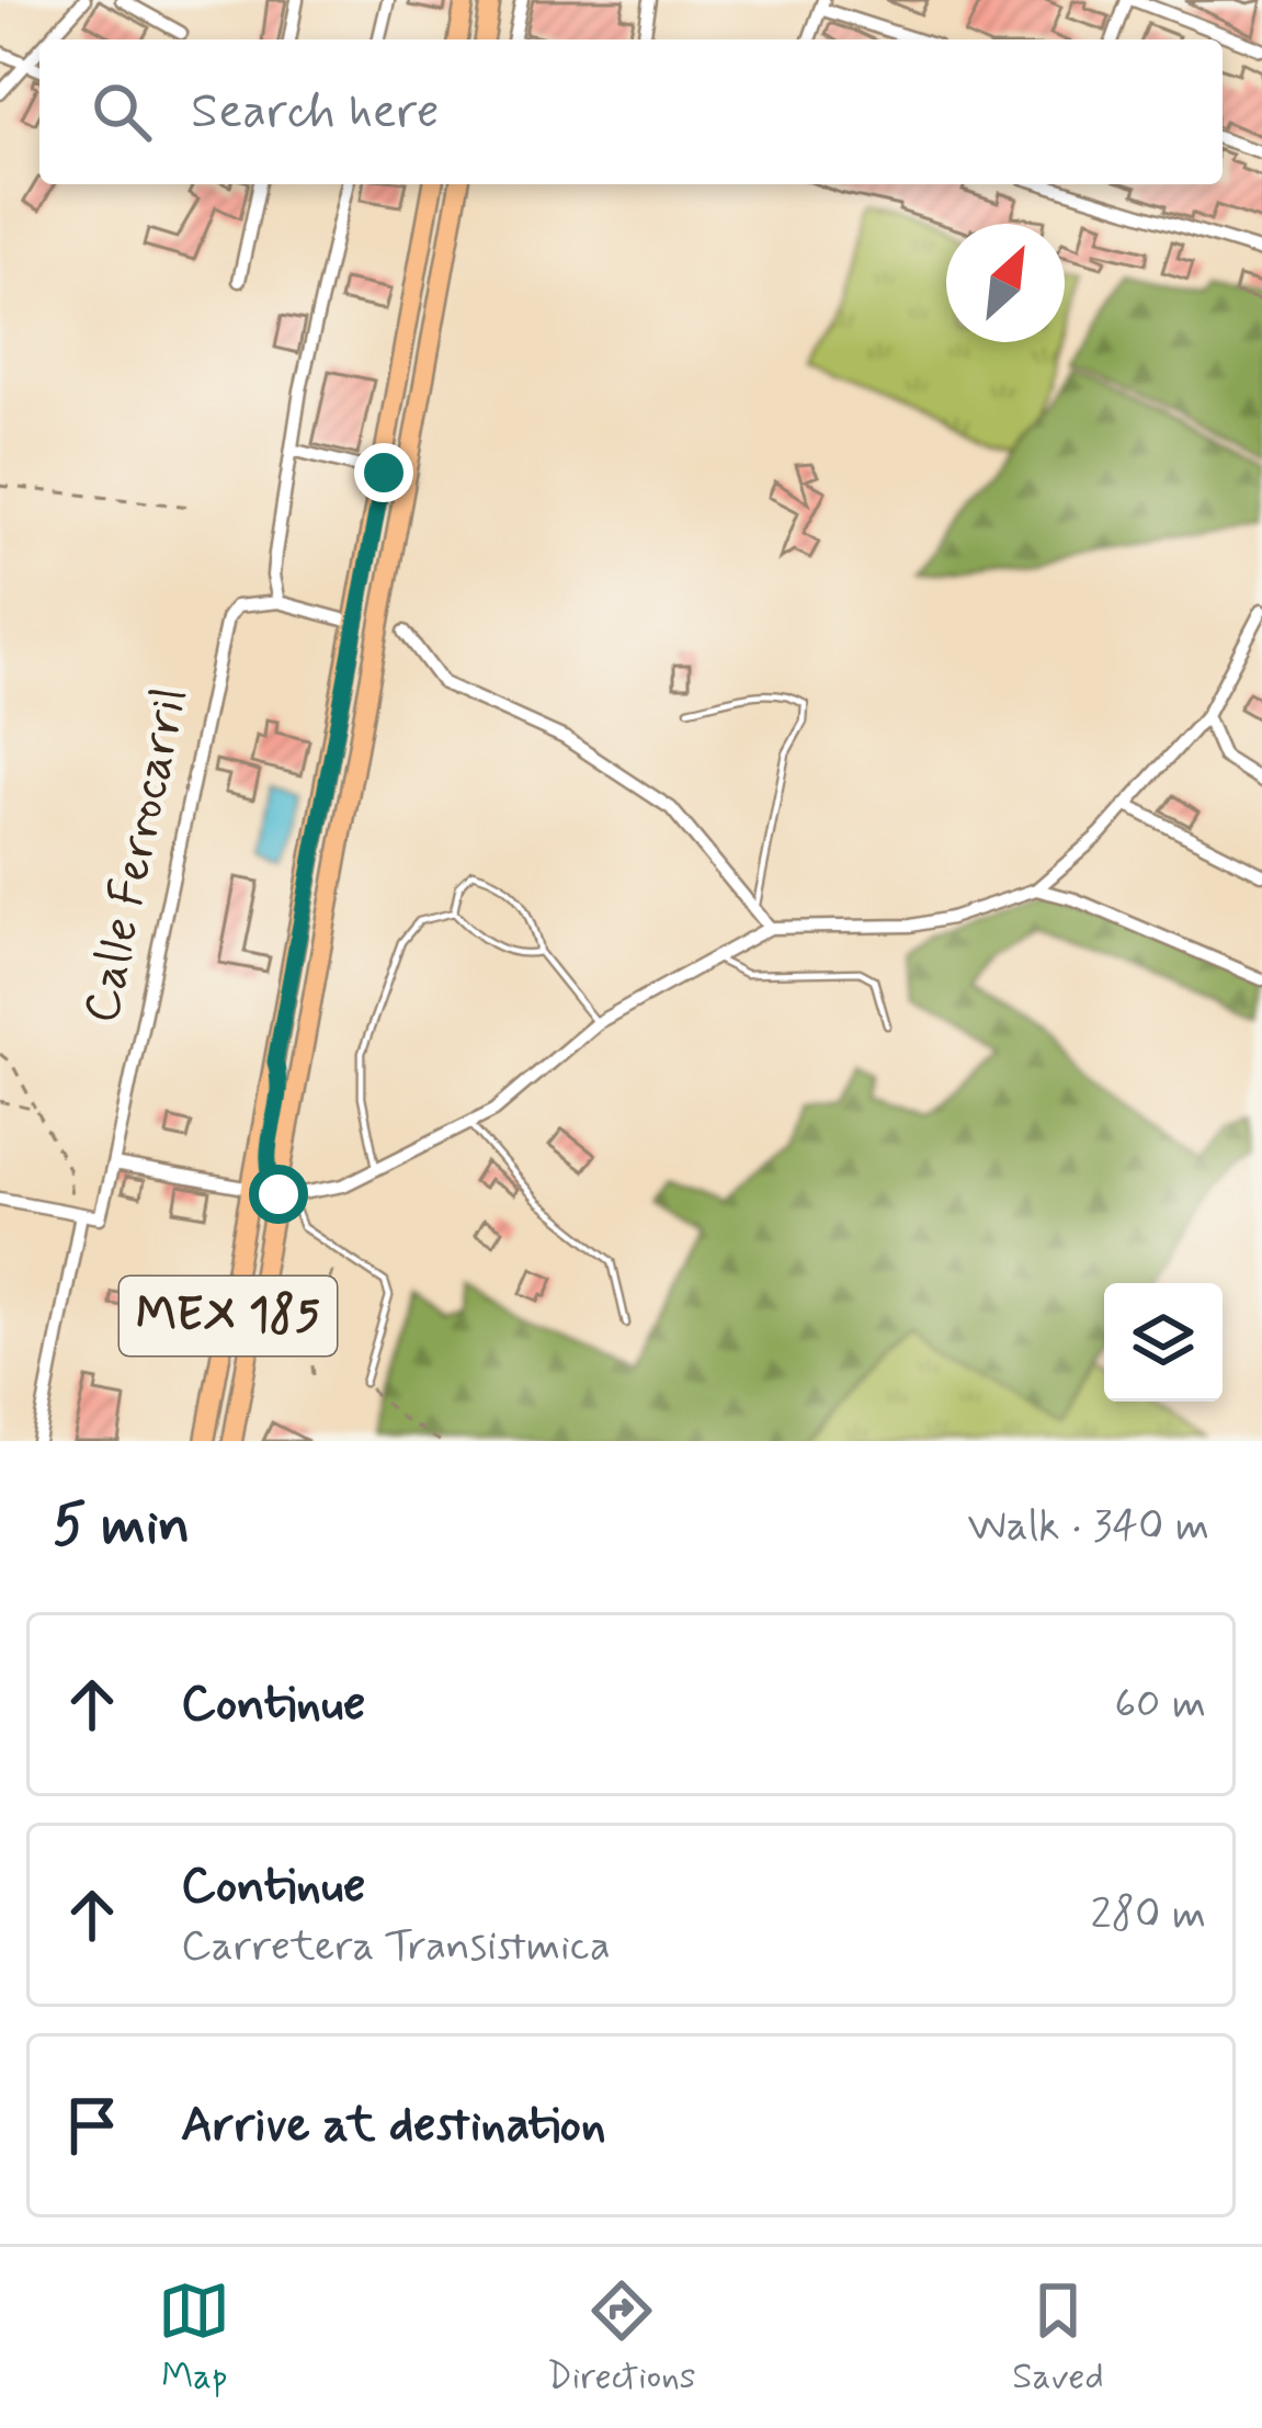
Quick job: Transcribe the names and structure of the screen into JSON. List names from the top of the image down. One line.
{"streets":{"main road":["MEX 185"],"street":["Calle Ferrocarril"]},"north":"top right","page":{"search":"Search here","heading":["5 min","Walk · 340 m"],"list":[["Continue","60 m"],["Continue","Carretera Transistmica","280 m"],"Arrive at destination"],"nav":["Map","Directions","Saved"]}}
